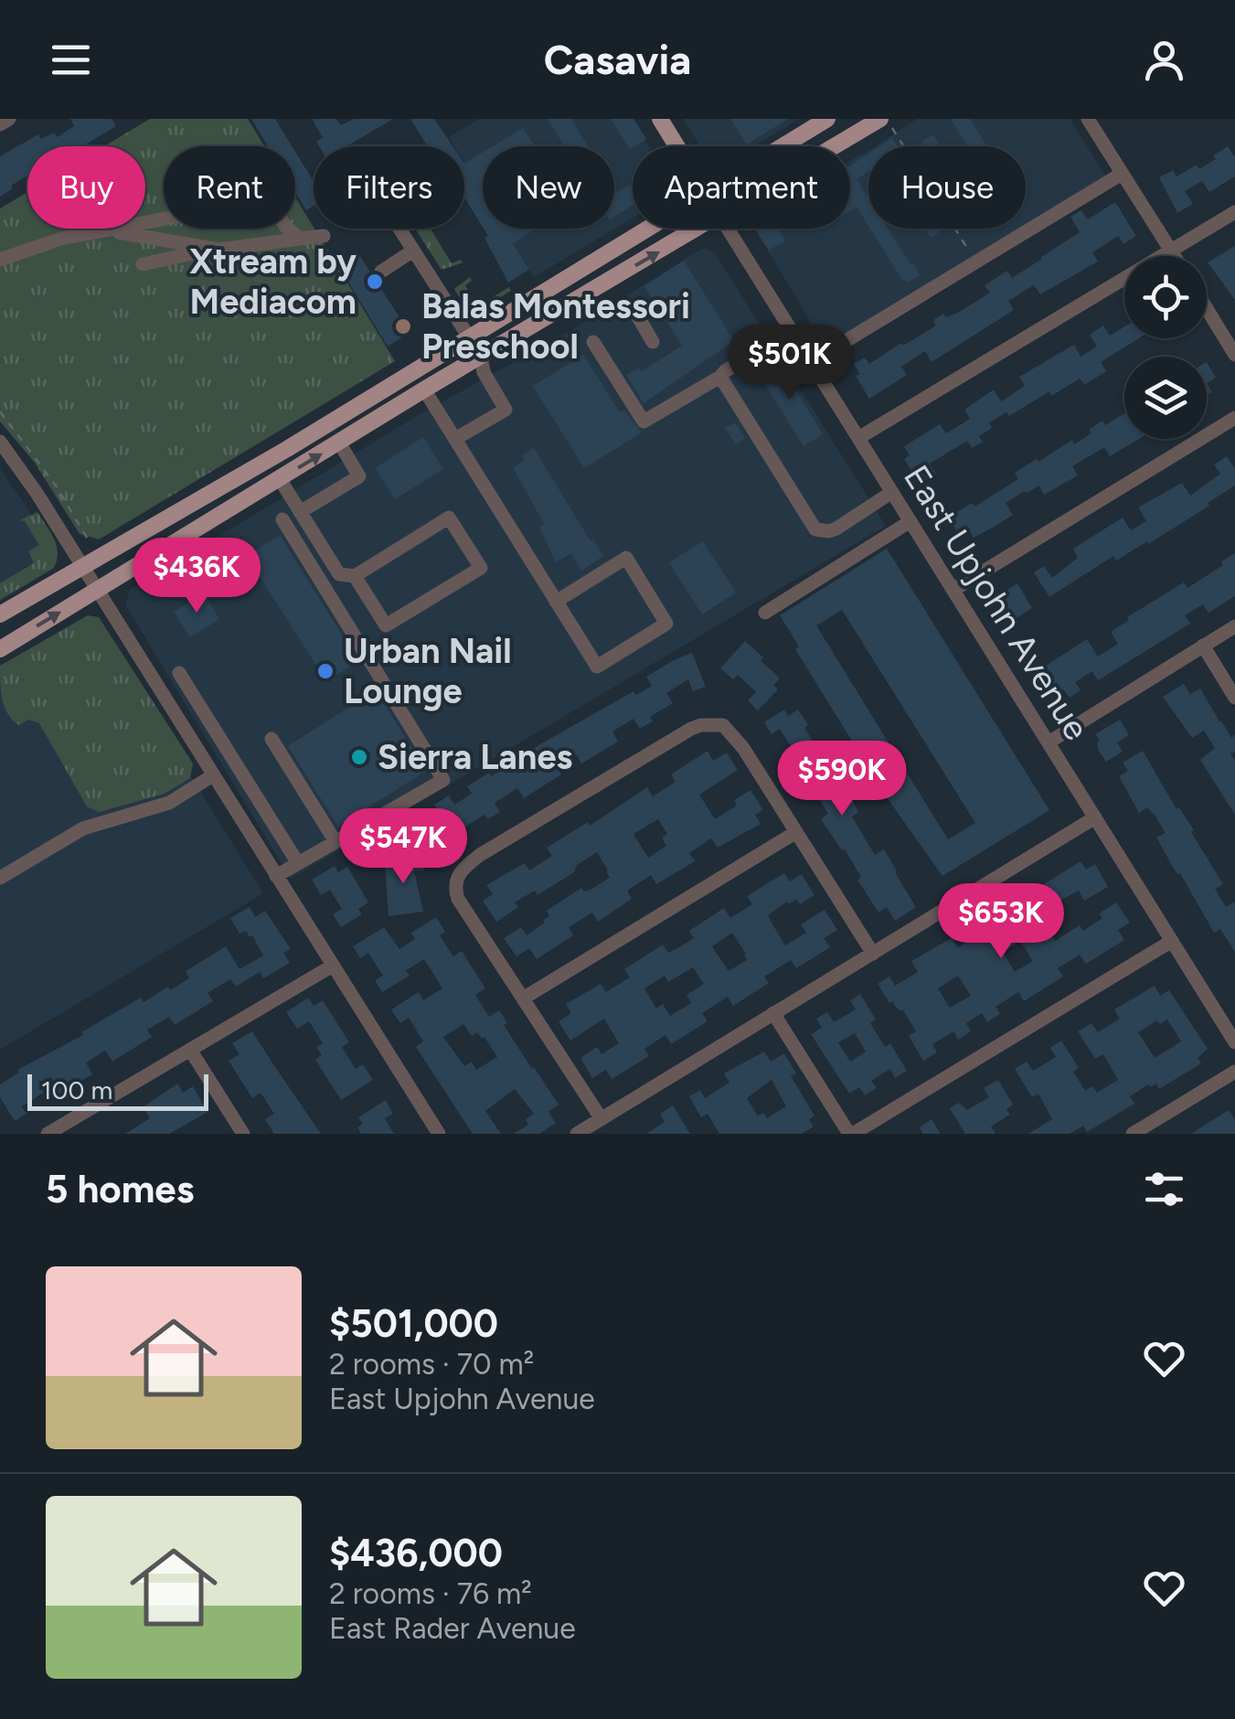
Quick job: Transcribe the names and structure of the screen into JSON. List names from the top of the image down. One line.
{"streets":{"street":["East Upjohn Avenue"]},"places":["Xtream by Mediacom","Balas Montessori Preschool","Urban Nail Lounge","Sierra Lanes"],"scale_bar":"100 m","page":{"header":"Casavia","chip":["Buy","Rent","Filters","New","Apartment","House"],"price":["$501K","$436K","$590K","$547K","$653K"],"scale":"100 m","heading":"5 homes","list":[{"name":"$501,000","note":"2 rooms · 70 m² · East Upjohn Avenue"},{"name":"$436,000","note":"2 rooms · 76 m² · East Rader Avenue"}]}}
